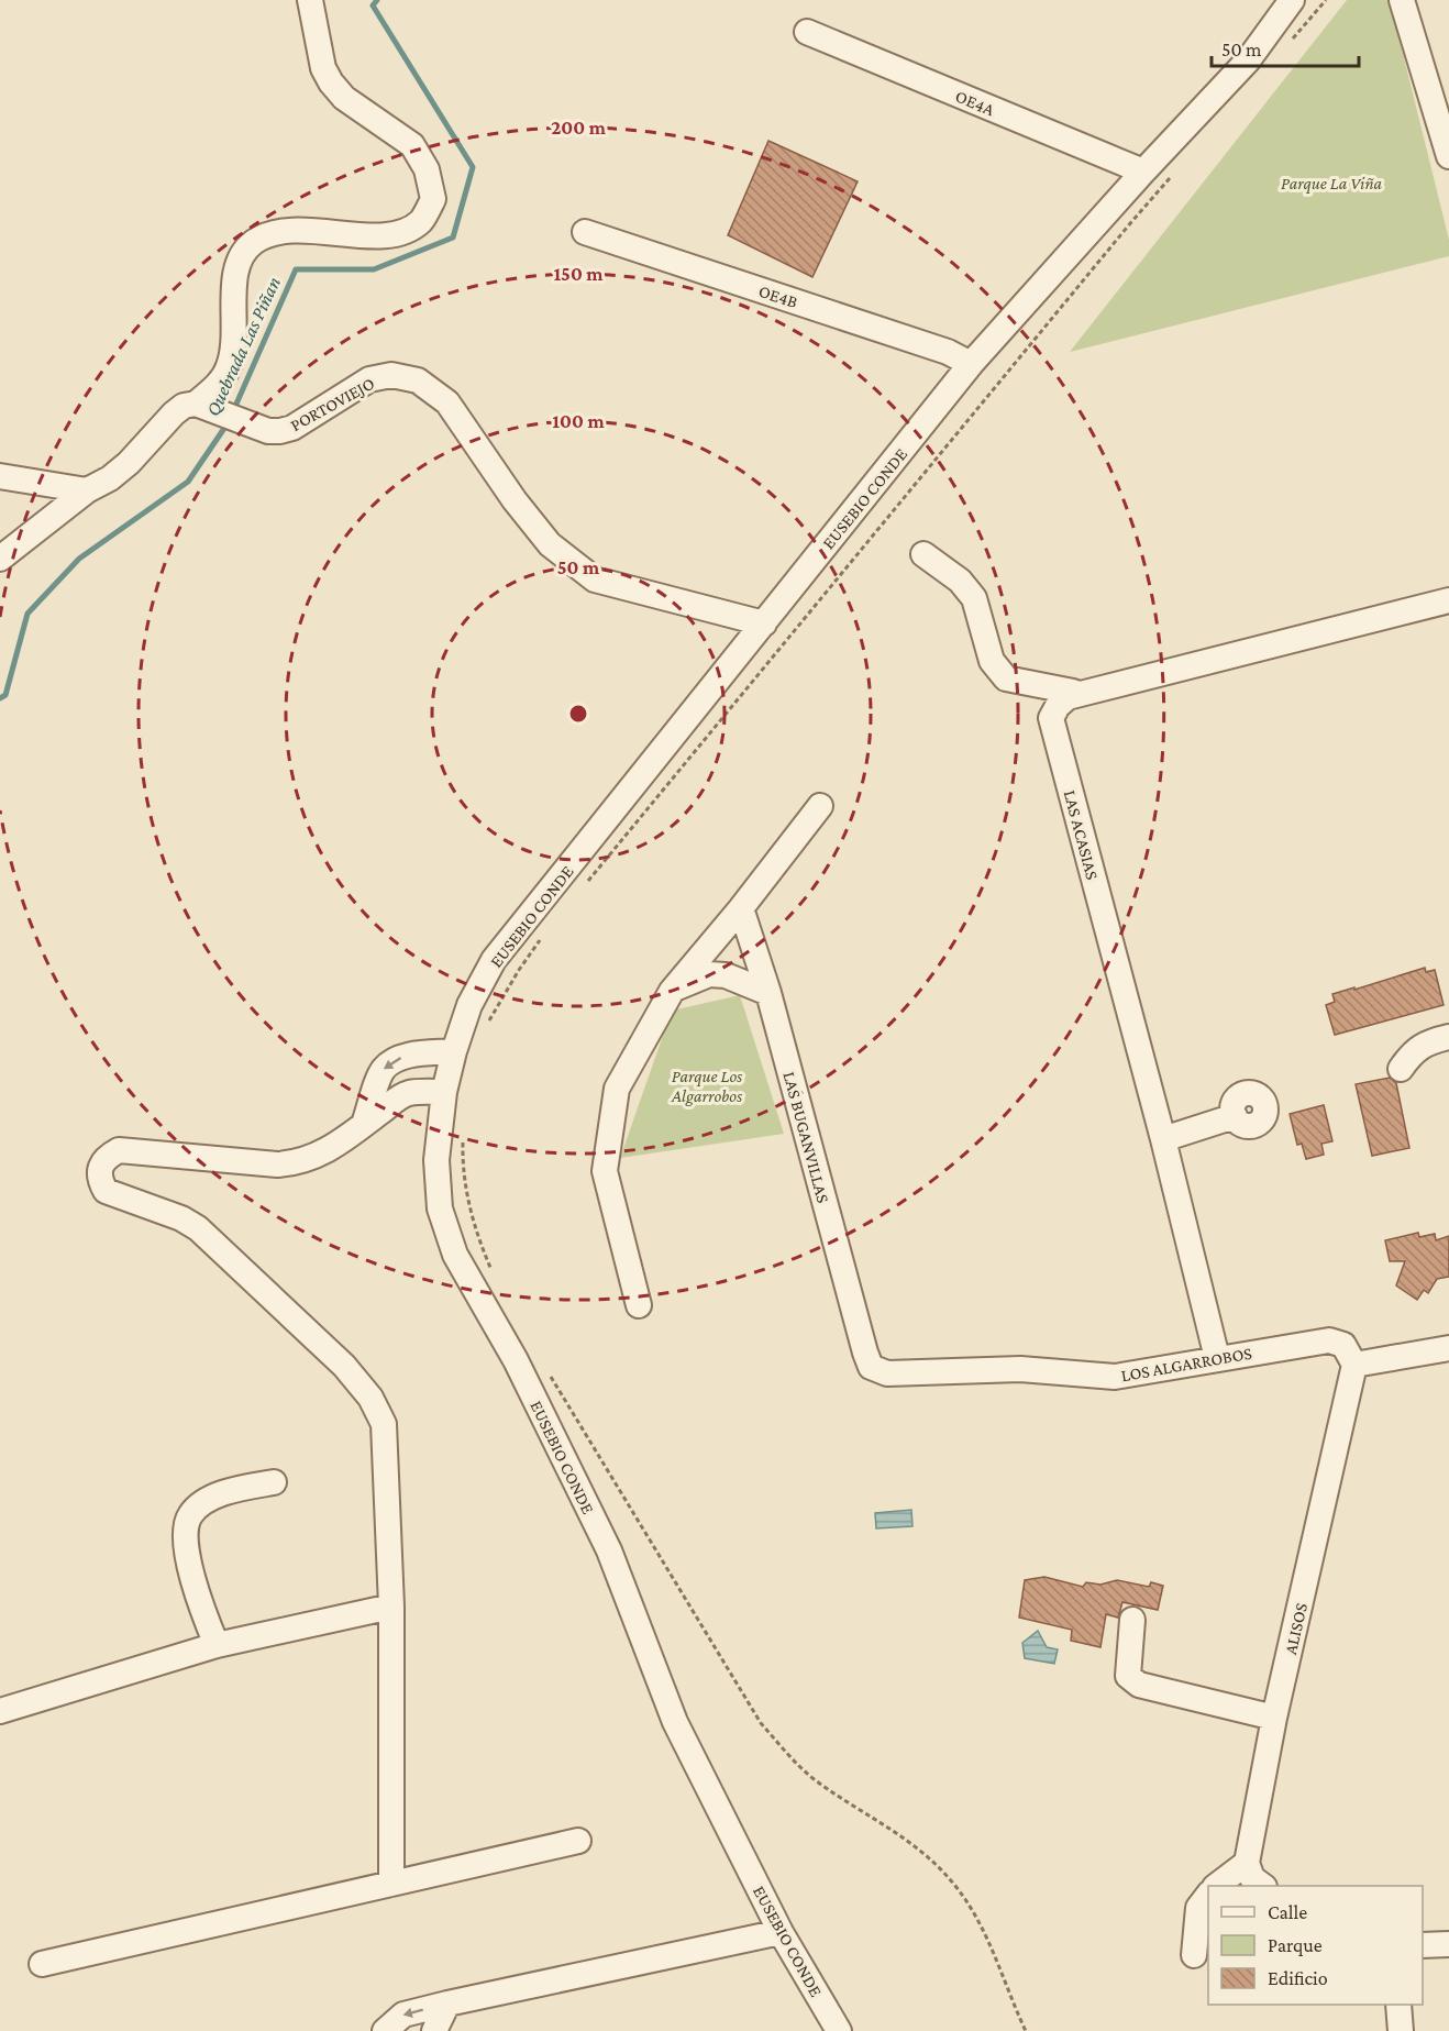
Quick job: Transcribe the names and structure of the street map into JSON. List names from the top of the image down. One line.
{"streets":{"street":["OE4A","OE4B","PORTOVIEJO","EUSEBIO CONDE","LAS ACASIAS","LAS BUGANVILLAS","LOS ALGARROBOS","ALISOS"]},"crossings":[["OE4A","EUSEBIO CONDE"],["OE4B","EUSEBIO CONDE"],["PORTOVIEJO","EUSEBIO CONDE"],["LAS ACASIAS","LOS ALGARROBOS"],["LAS BUGANVILLAS","LOS ALGARROBOS"],["LOS ALGARROBOS","ALISOS"]],"water":["Quebrada Las Piñan"],"parks":["Parque La Viña","Parque Los Algarrobos"],"legend":["Calle","Parque","Edificio"],"scale_bar":"50 m","rings":["200 m","150 m","100 m","50 m"]}
